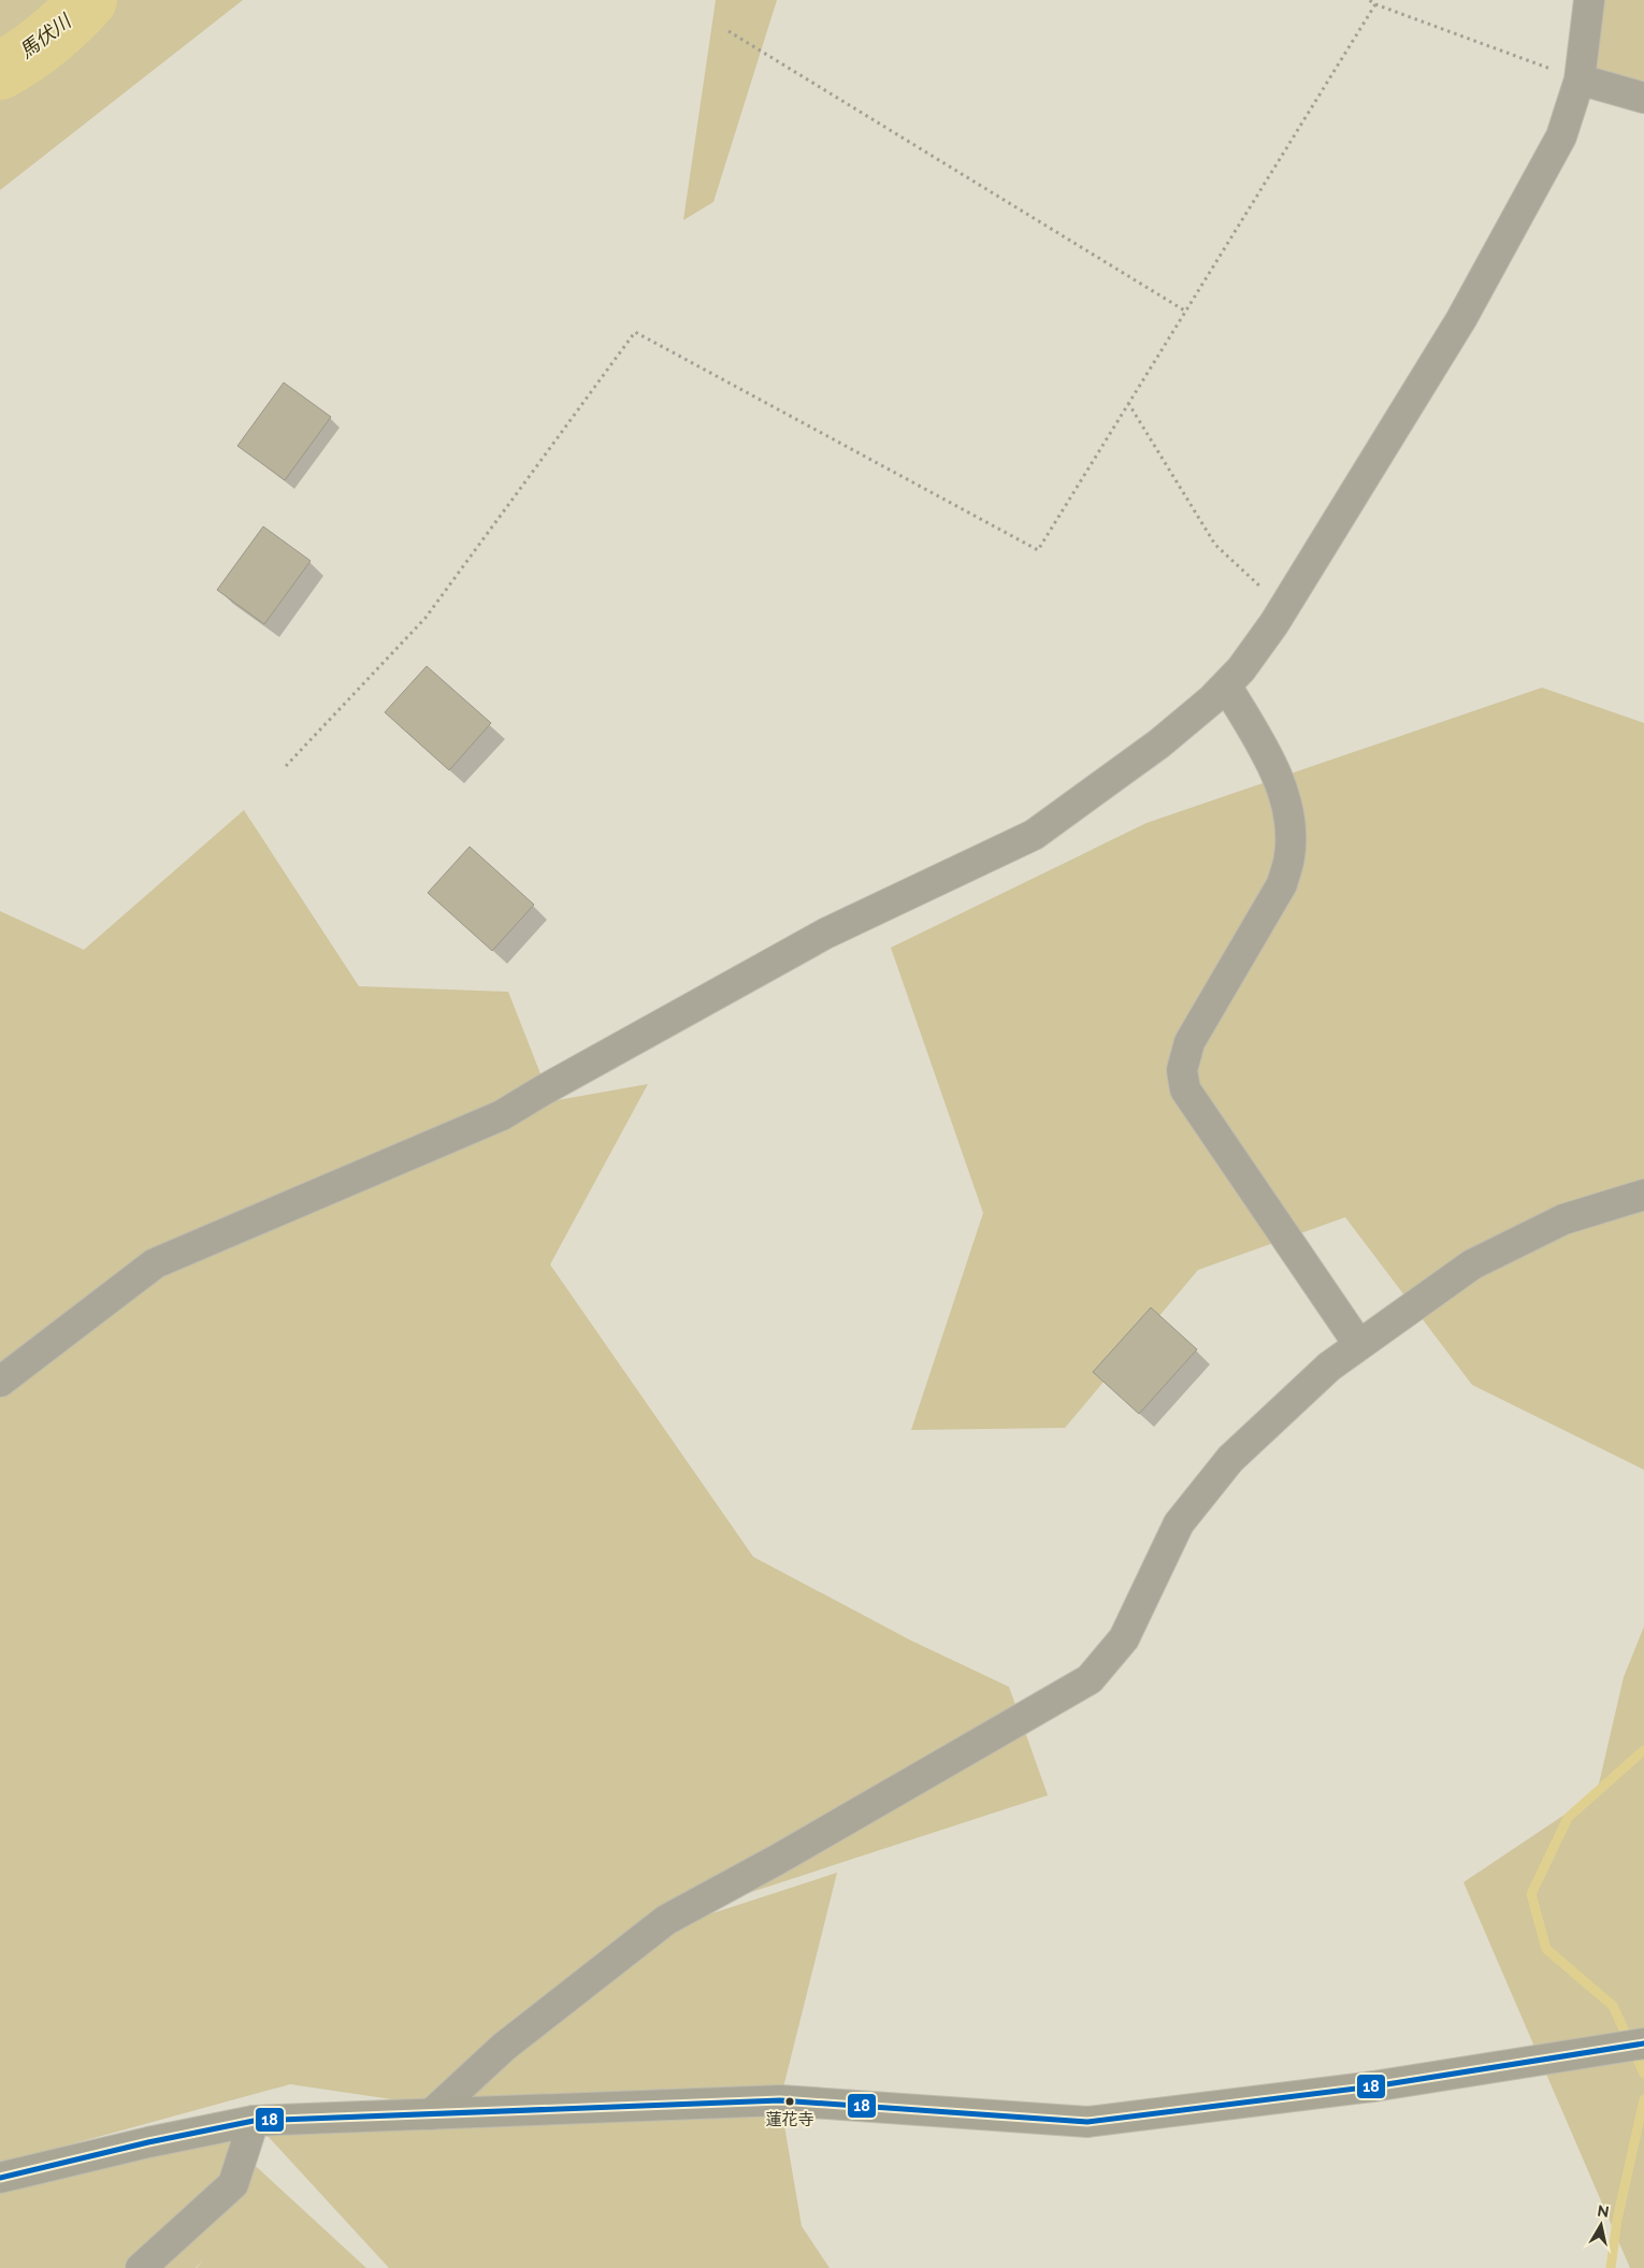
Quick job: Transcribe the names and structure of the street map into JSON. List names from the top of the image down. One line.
{"water":["馬伏川"],"places":["蓮花寺"],"lines":["transit line 18"],"north":"top"}
